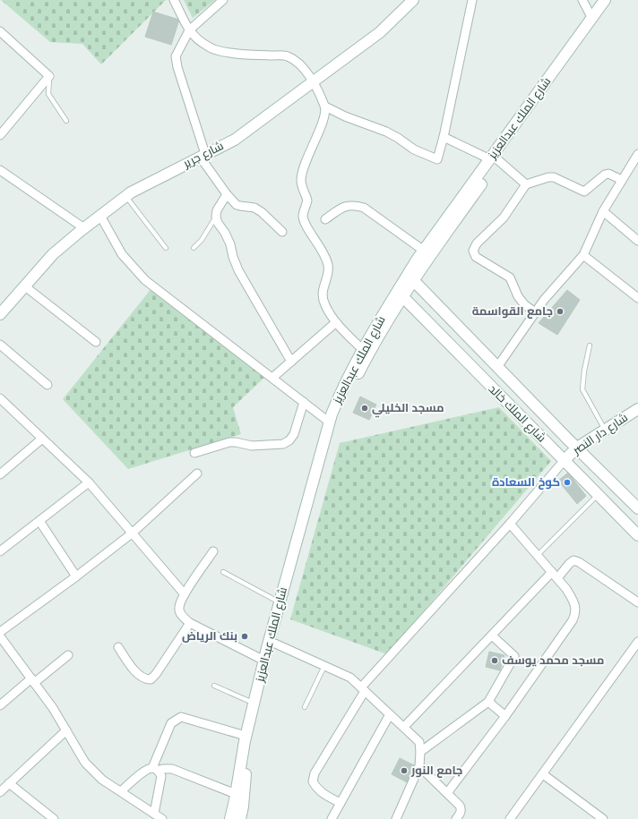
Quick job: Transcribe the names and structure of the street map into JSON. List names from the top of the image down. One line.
{"streets":{"street":["شارع الملك عبدالعزيز","شارع جرير","شارع الملك خالد","شارع دار النصر"]},"crossings":[["شارع الملك عبدالعزيز","شارع الملك خالد"],["شارع الملك خالد","شارع دار النصر"]],"places":["جامع القواسمة","مسجد الخليلي","كوخ السعادة","بنك الرياض","مسجد محمد يوسف","جامع النور"]}
